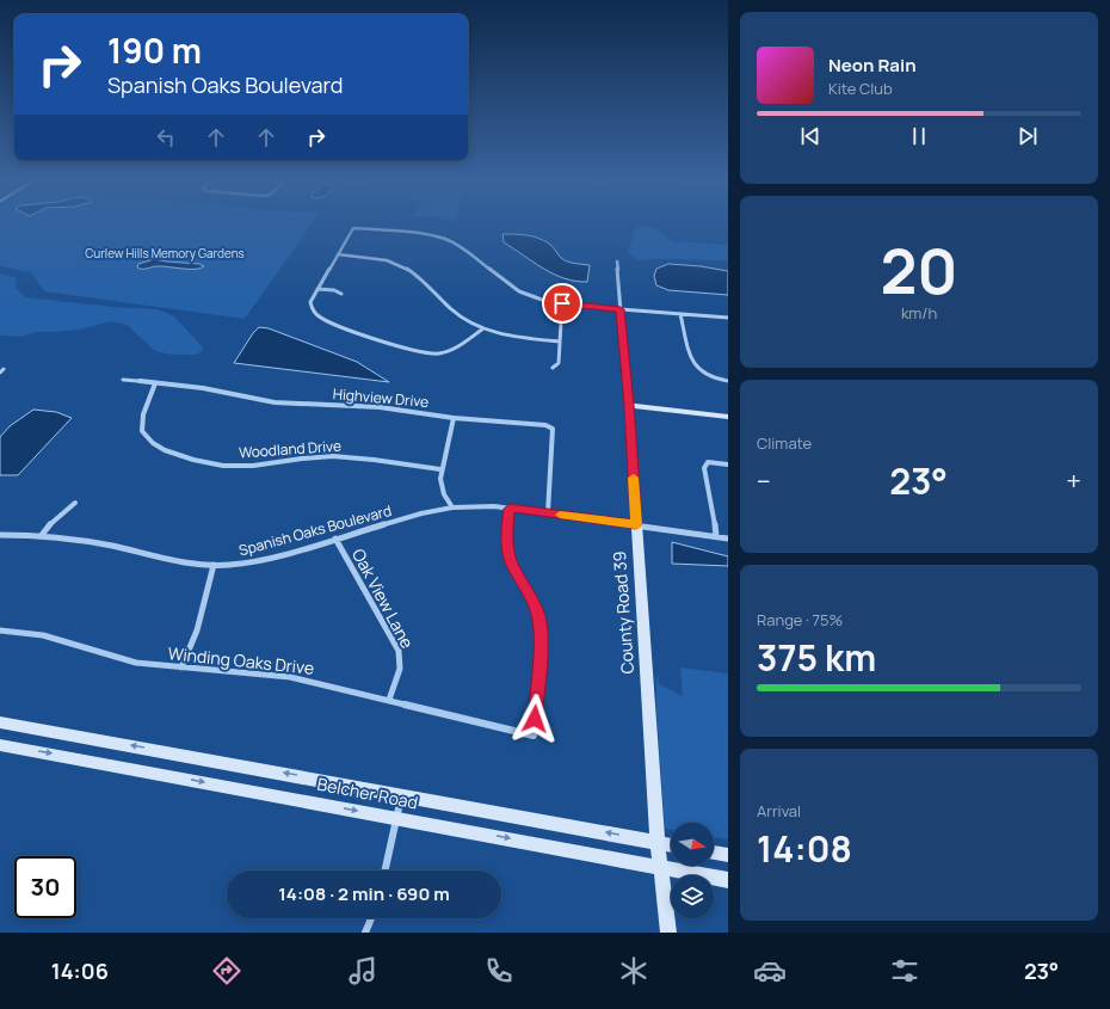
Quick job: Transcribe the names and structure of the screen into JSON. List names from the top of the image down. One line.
{"streets":{"main road":["County Road 39","Belcher Road"],"street":["Highview Drive","Woodland Drive","Spanish Oaks Boulevard","Oak View Lane","Winding Oaks Drive"]},"crossings":[["Highview Drive","Woodland Drive"],["Highview Drive","Spanish Oaks Boulevard"],["Spanish Oaks Boulevard","Oak View Lane"],["Spanish Oaks Boulevard","County Road 39"],["Spanish Oaks Boulevard","Winding Oaks Drive"],["Oak View Lane","Winding Oaks Drive"],["County Road 39","Belcher Road"]],"parks":["Curlew Hills Memory Gardens"],"north":"right","page":{"turn":["190 m","Spanish Oaks Boulevard"],"song":["Neon Rain","Kite Club"],"tile":[["20","km/h"],"Climate",["Range · 75%","375 km"],["Arrival","14:08"]],"heat":["−","23°","+"],"limit":"30","trip":"14:08 · 2 min · 690 m","tabs":["14:06","23°"]}}
